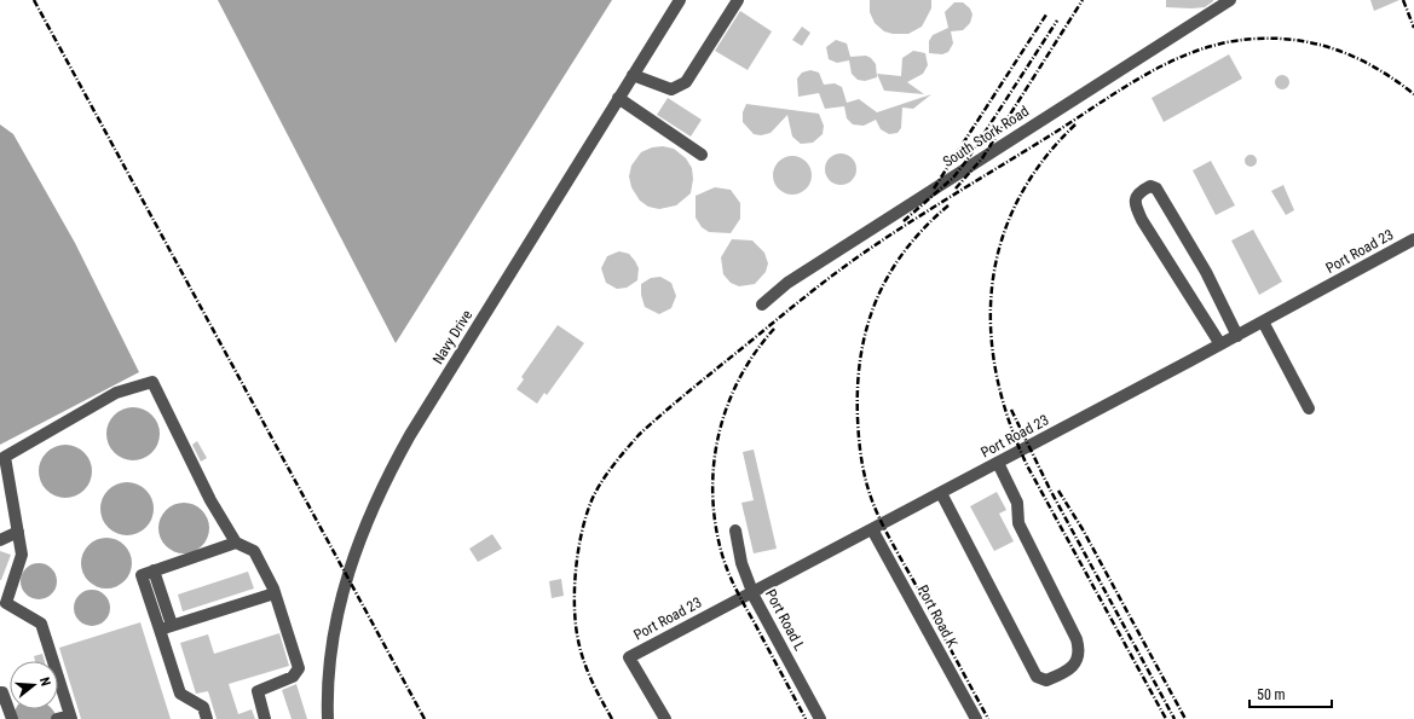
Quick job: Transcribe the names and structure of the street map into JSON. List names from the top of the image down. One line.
{"streets":{"street":["South Stork Road","Port Road 23","Navy Drive","Port Road K","Port Road L"]},"crossings":[["Port Road 23","Port Road K"],["Port Road 23","Port Road L"]],"scale_bar":"50 m","north":"right"}
